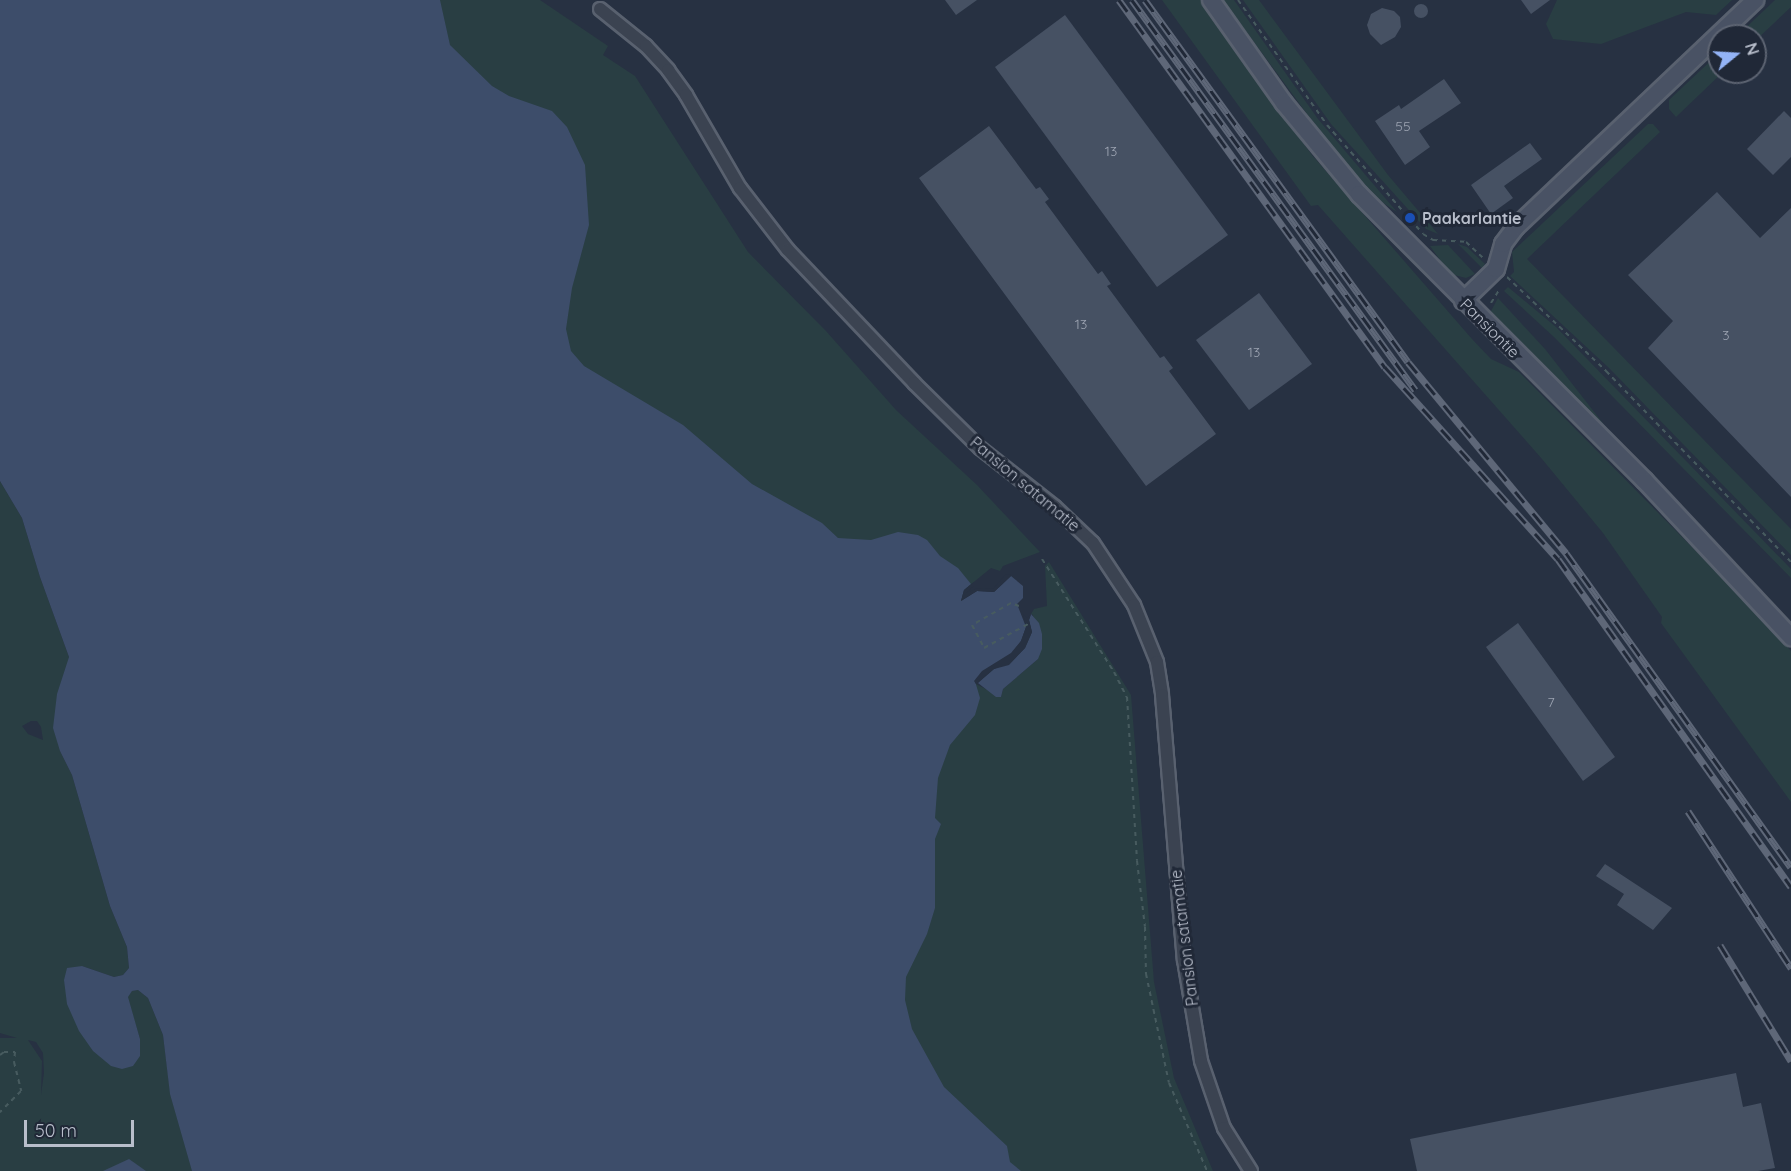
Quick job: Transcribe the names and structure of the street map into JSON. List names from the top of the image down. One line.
{"streets":{"street":["Pansiontie","Pansion satamatie"]},"places":["Paakarlantie"],"house_numbers":["55","13","13","3","13","7"],"scale_bar":"50 m","north":"right"}
